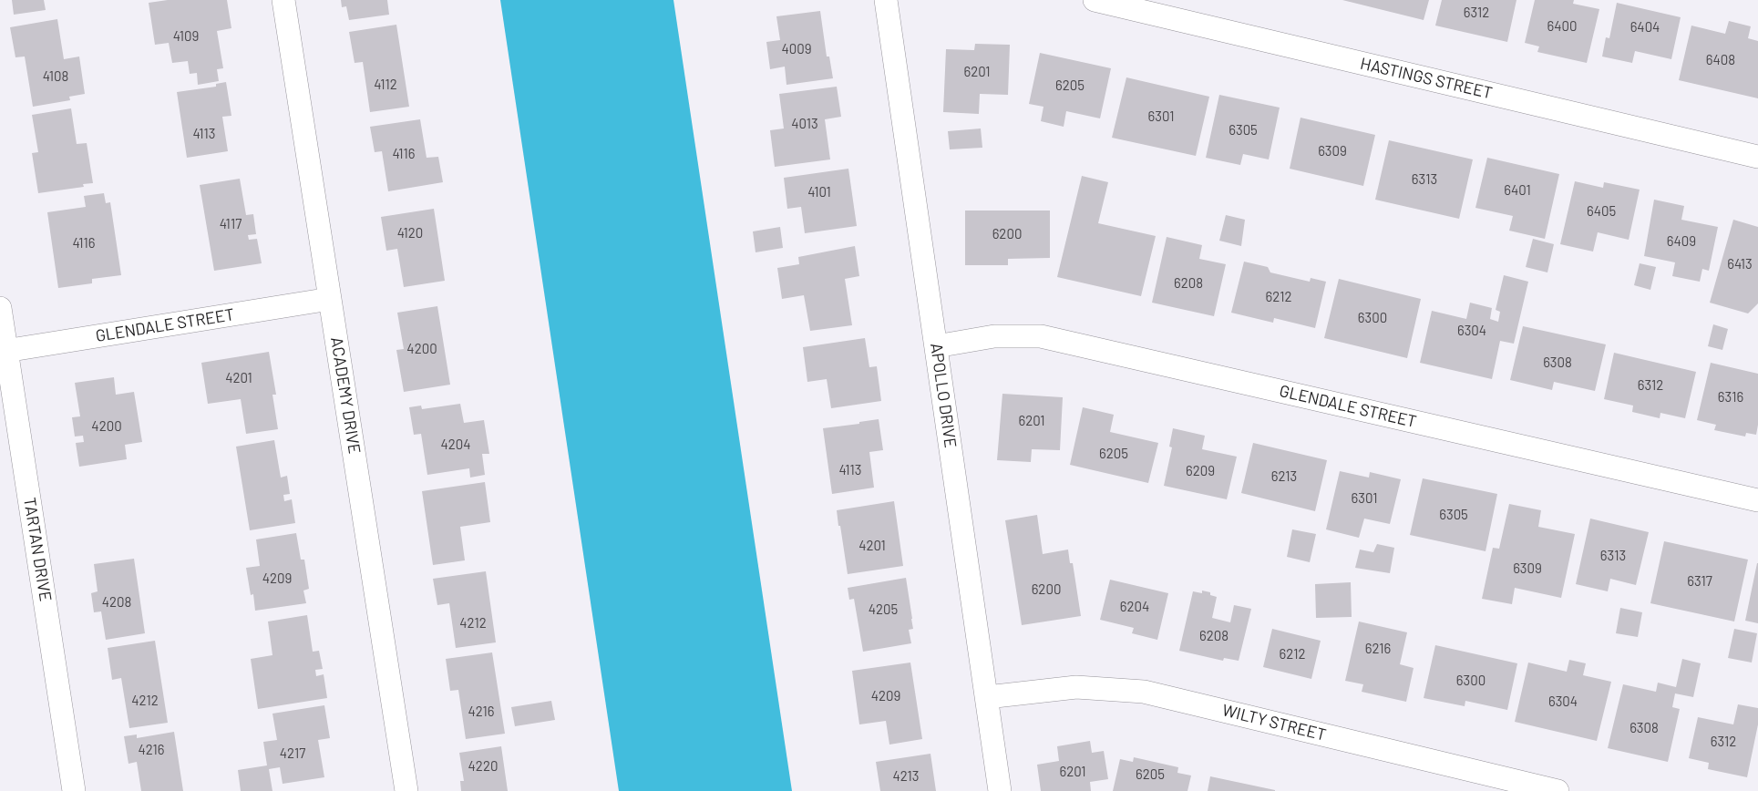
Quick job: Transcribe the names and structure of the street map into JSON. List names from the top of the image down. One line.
{"streets":{"street":["HASTINGS STREET","GLENDALE STREET","ACADEMY DRIVE","APOLLO DRIVE","TARTAN DRIVE","WILTY STREET"]},"crossings":[["GLENDALE STREET","ACADEMY DRIVE"],["GLENDALE STREET","APOLLO DRIVE"],["GLENDALE STREET","TARTAN DRIVE"],["APOLLO DRIVE","WILTY STREET"]],"house_numbers":["6312","6400","6404","4109","4009","6408","6201","4108","4112","6205","6301","4013","6305","4113","6309","4116","6313","6401","4101","6405","4117","4120","6200","6409","4116","6413","6208","6212","6300","6304","4200","6308","4201","6312","6316","6201","4200","4204","6205","4113","6209","6213","6301","6305","4201","6313","6309","4209","6317","6200","4208","6204","4205","4212","6208","6216","6212","6300","4209","4212","6304","4216","6308","6312","4216","4217","4220","6201","6205","4213"]}
